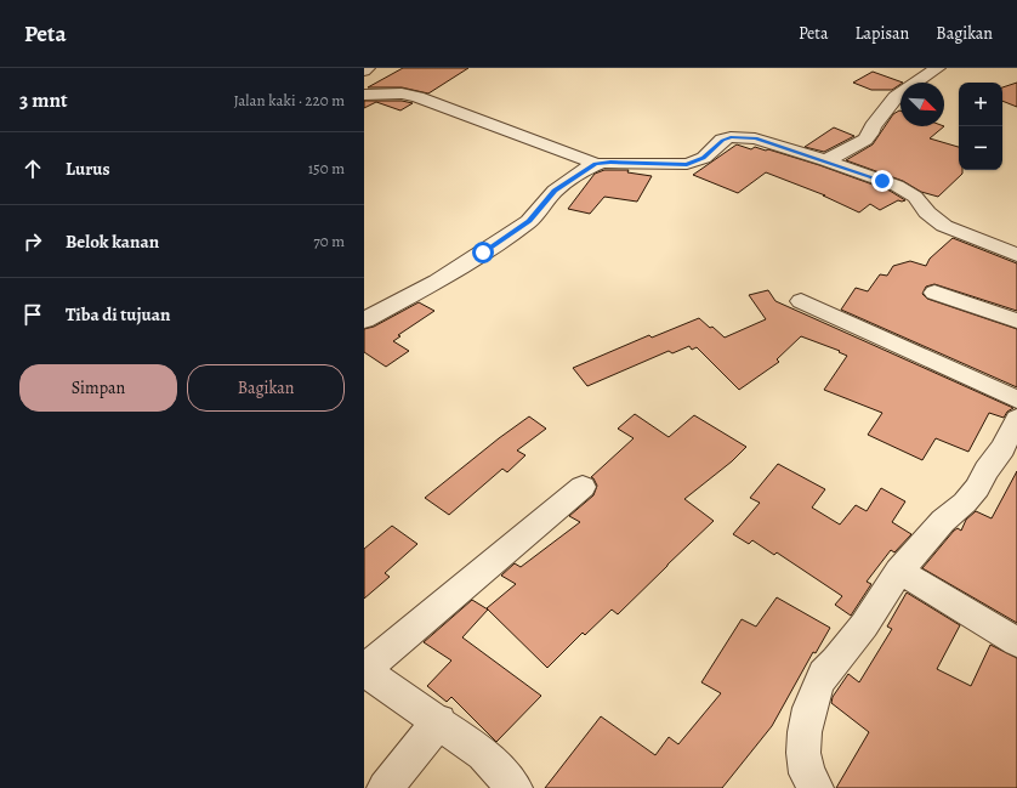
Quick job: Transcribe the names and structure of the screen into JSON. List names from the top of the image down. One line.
{"north":"bottom right","page":{"header":"Peta","nav":["Peta","Lapisan","Bagikan"],"heading":["3 mnt","Jalan kaki · 220 m"],"map_buttons":["+","−"],"list":[["Lurus","150 m"],["Belok kanan","70 m"],"Tiba di tujuan"],"buttons":["Simpan","Bagikan"]}}
